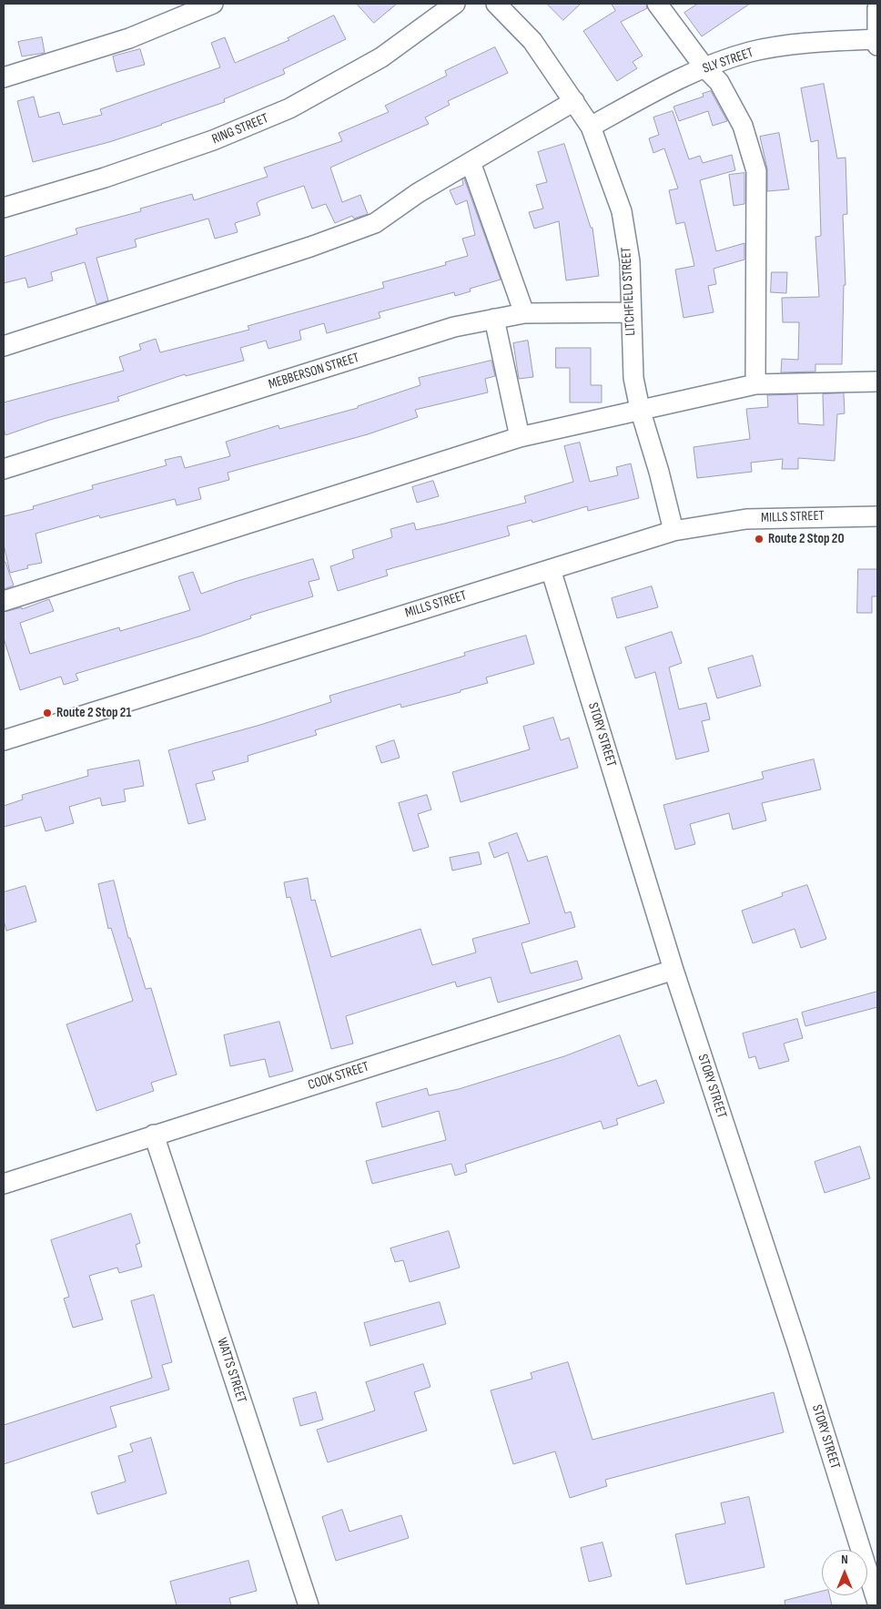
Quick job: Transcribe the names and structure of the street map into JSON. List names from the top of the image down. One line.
{"streets":{"street":["SLY STREET","RING STREET","LITCHFIELD STREET","MEBBERSON STREET","MILLS STREET","STORY STREET","COOK STREET","WATTS STREET"]},"crossings":[["SLY STREET","LITCHFIELD STREET"],["LITCHFIELD STREET","MEBBERSON STREET"],["LITCHFIELD STREET","MILLS STREET"],["MILLS STREET","STORY STREET"],["STORY STREET","COOK STREET"],["COOK STREET","WATTS STREET"]],"places":["Route 2 Stop 20","Route 2 Stop 21"],"north":"top"}
